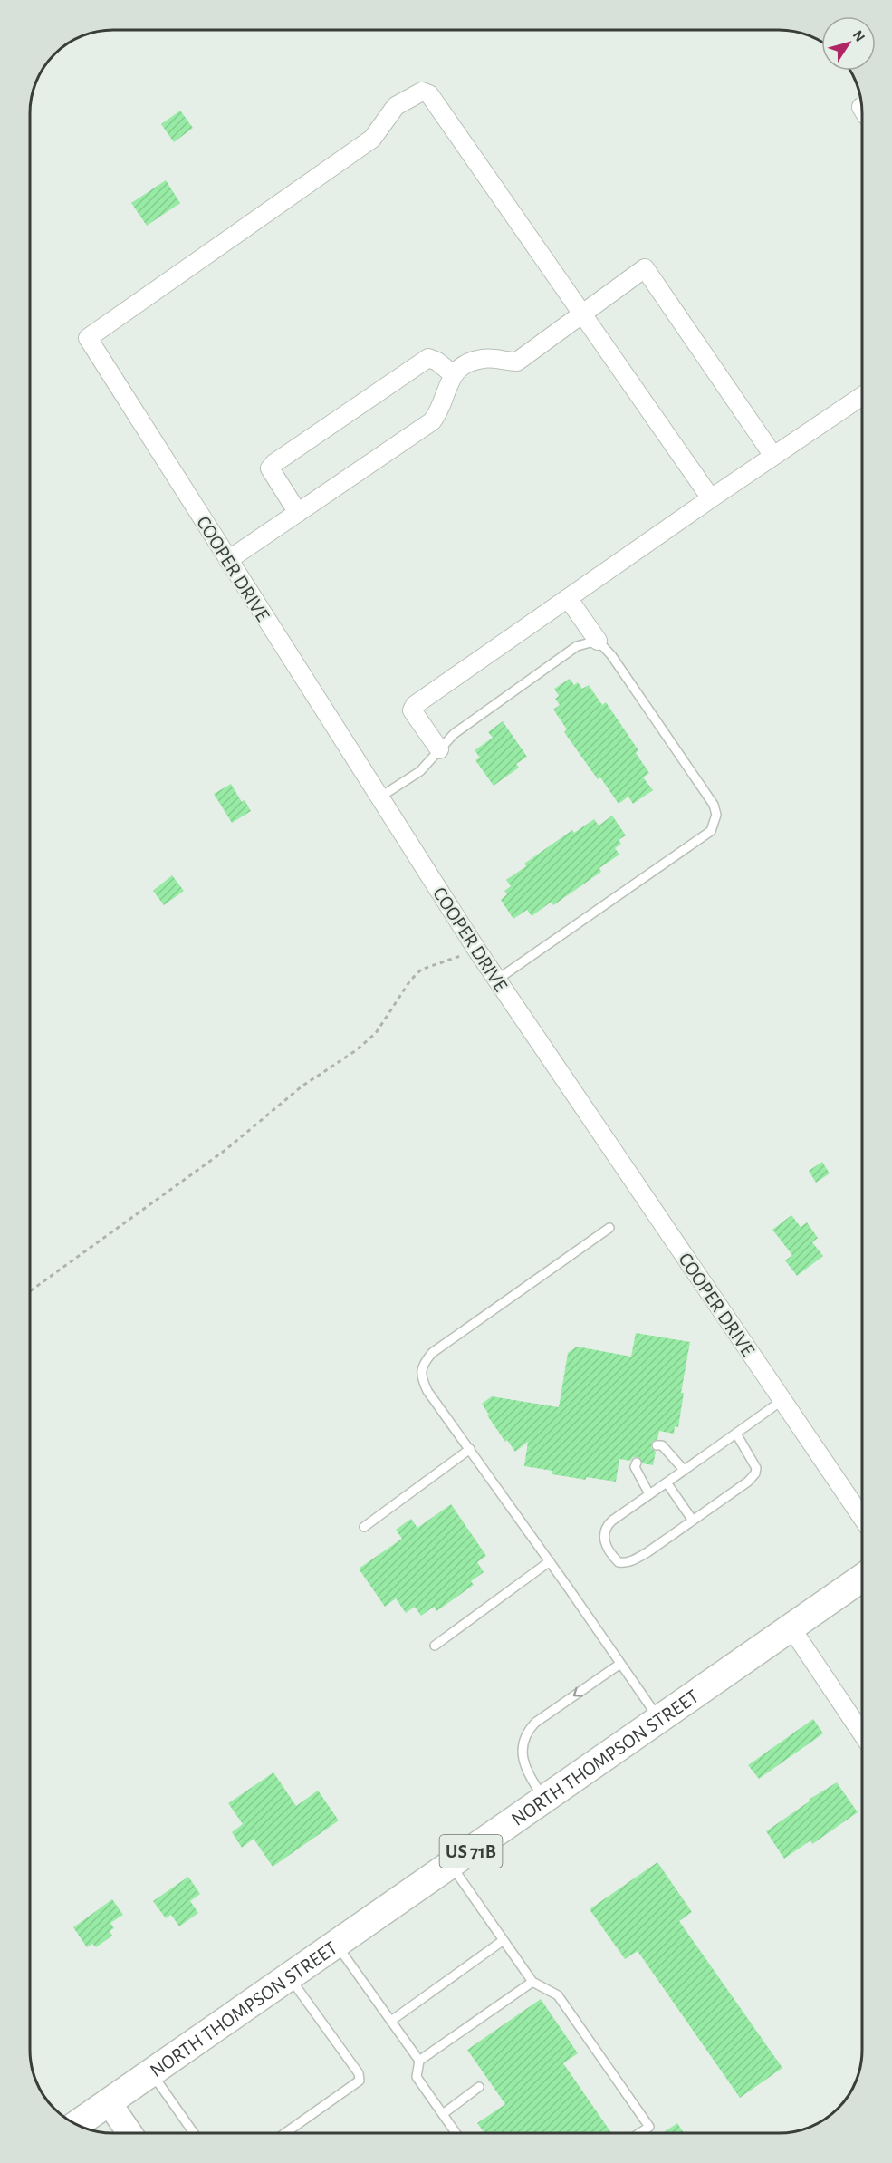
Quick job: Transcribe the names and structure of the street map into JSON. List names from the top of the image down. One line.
{"streets":{"main road":["NORTH THOMPSON STREET","US 71B"],"street":["COOPER DRIVE"]},"north":"top right"}
